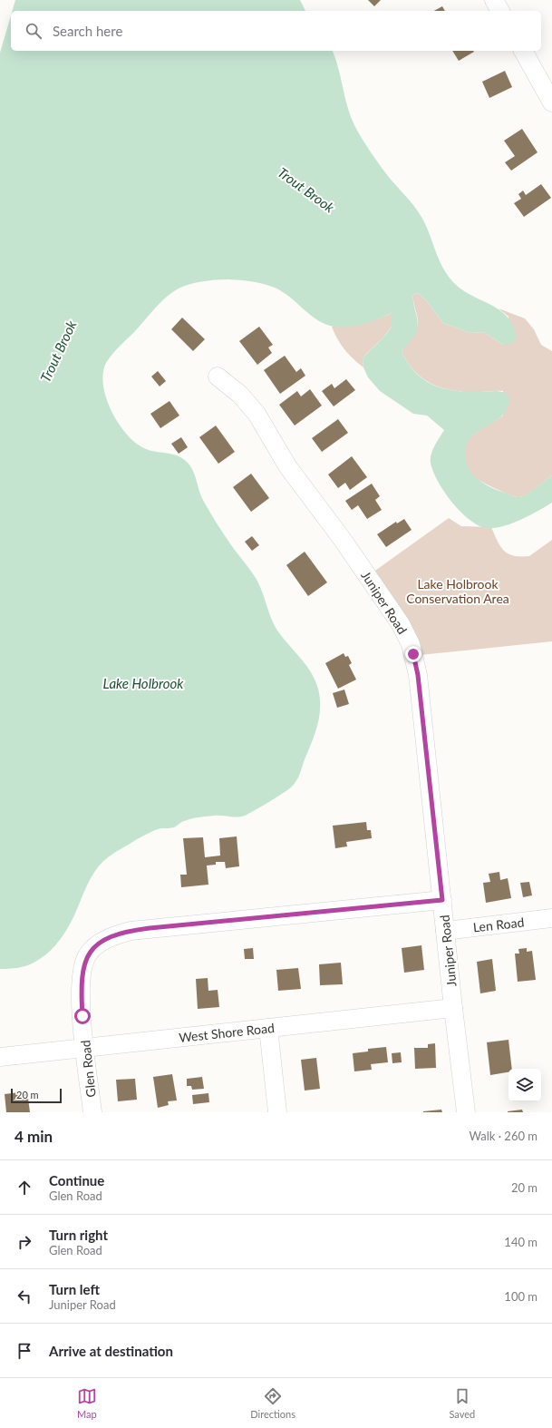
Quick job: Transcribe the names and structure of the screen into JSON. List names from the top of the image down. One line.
{"streets":{"street":["Juniper Road","Len Road","West Shore Road","Glen Road"]},"crossings":[["Juniper Road","Len Road"],["Juniper Road","West Shore Road"],["Juniper Road","Glen Road"],["West Shore Road","Glen Road"]],"water":["Trout Brook","Lake Holbrook"],"parks":["Lake Holbrook Conservation Area"],"scale_bar":"20 m","page":{"search":"Search here","scale":"20 m","heading":["4 min","Walk · 260 m"],"list":[["Continue","Glen Road","20 m"],["Turn right","Glen Road","140 m"],["Turn left","Juniper Road","100 m"],"Arrive at destination"],"nav":["Map","Directions","Saved"]}}
